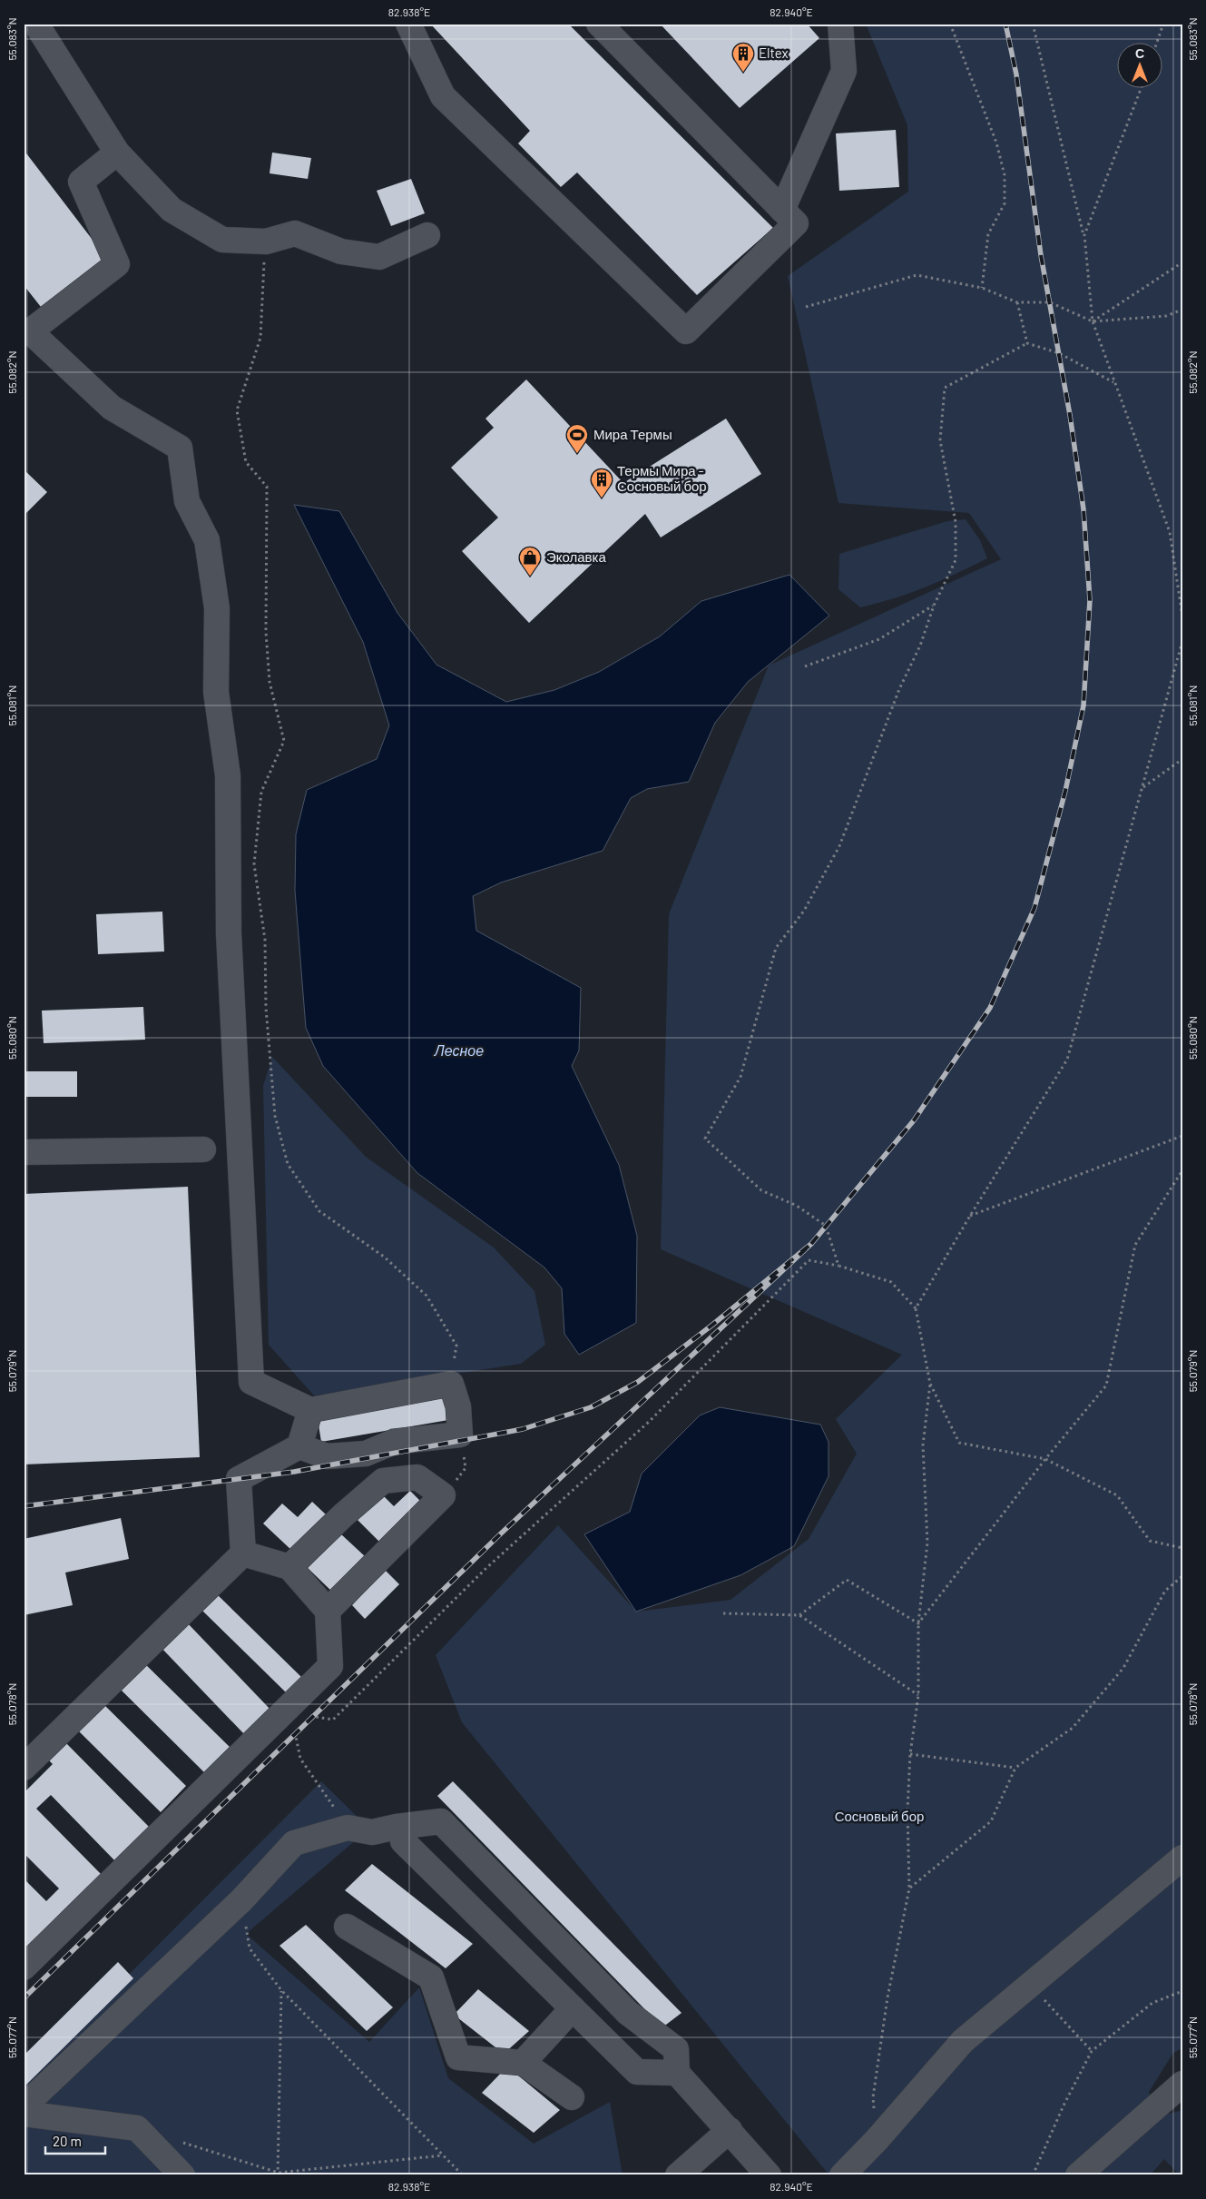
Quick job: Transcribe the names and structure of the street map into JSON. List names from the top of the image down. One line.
{"water":["Лесное"],"parks":["Сосновый бор"],"places":{"building":["Eltex","Термы Мира - Сосновый бор"],"sports":["Мира Термы"],"shop":["Эколавка"]},"scale_bar":"20 m","north":"top","coordinates":["82.938°E","82.940°E","55.083°N","55.082°N","55.081°N","55.080°N","55.079°N","55.078°N","55.077°N"]}
